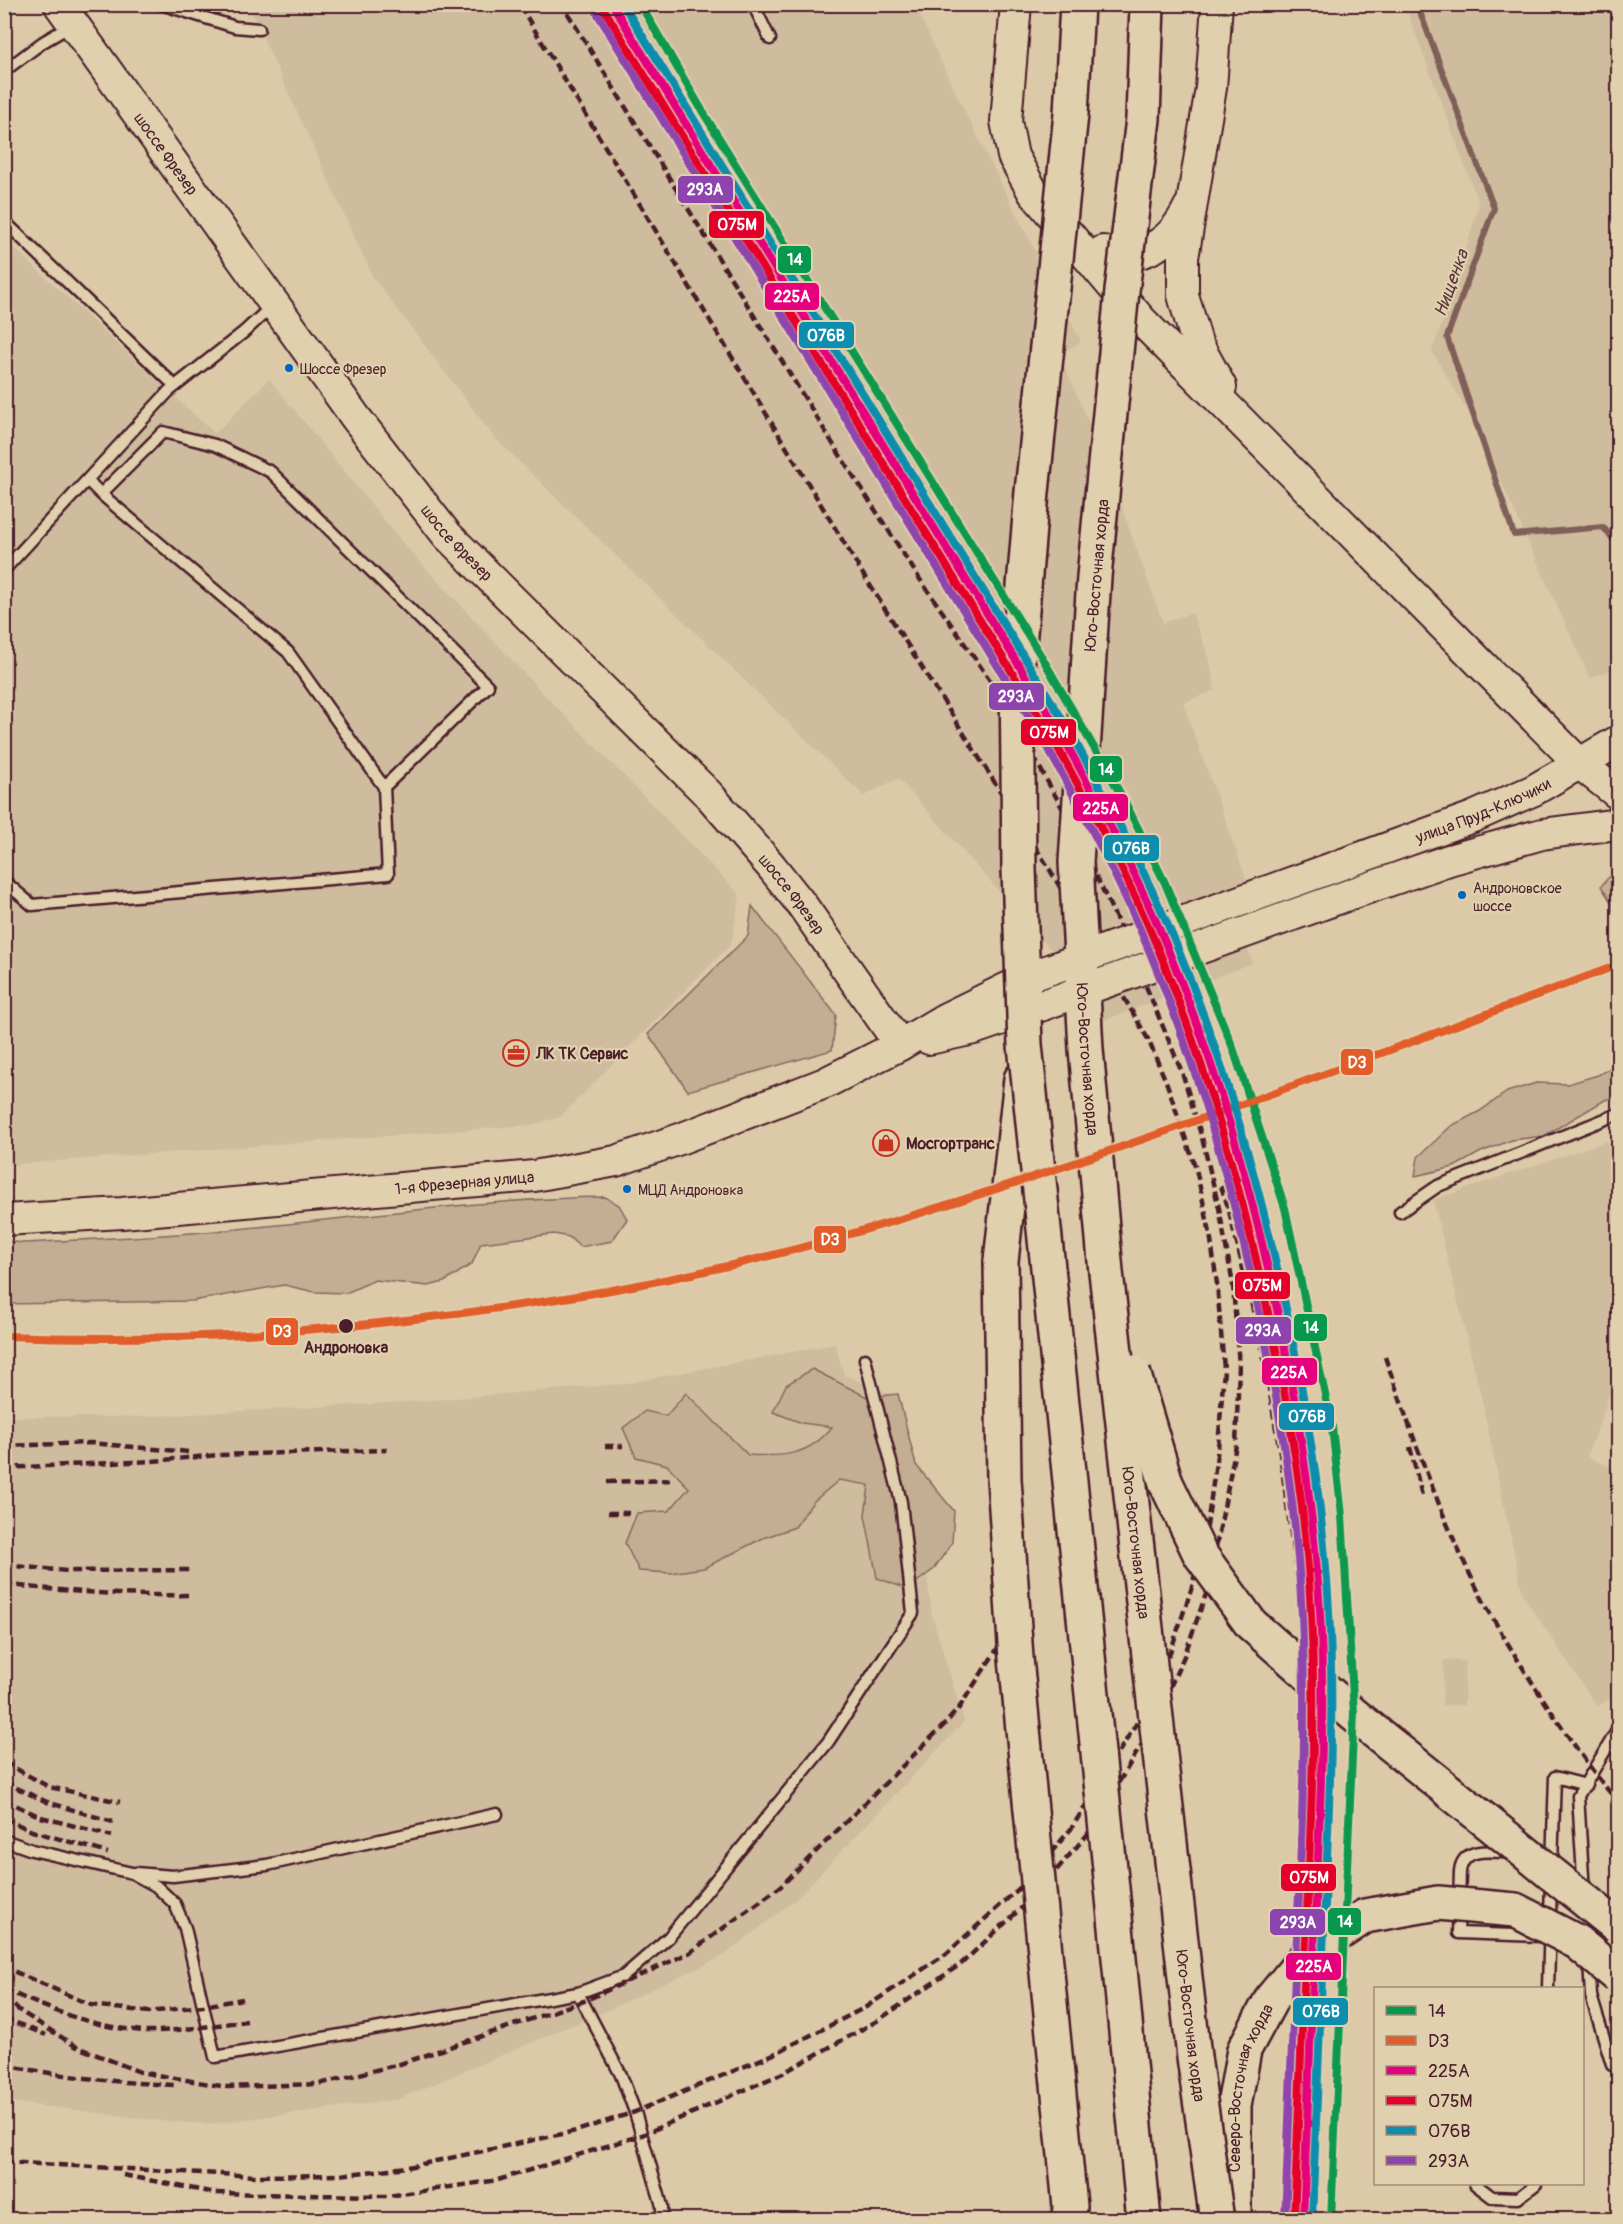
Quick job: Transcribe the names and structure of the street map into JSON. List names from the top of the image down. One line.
{"streets":{"main road":["Юго-Восточная хорда","Северо-Восточная хорда"],"street":["шоссе Фрезер","улица Пруд-Ключики","1-я Фрезерная улица"]},"crossings":[["шоссе Фрезер","1-я Фрезерная улица"],["улица Пруд-Ключики","1-я Фрезерная улица"]],"water":["Нищенка"],"places":{"other":["Шоссе Фрезер","Андроновское шоссе","МЦД Андроновка","Андроновка"],"office":["ЛК ТК Сервис"],"shop":["Мосгортранс"]},"lines":["transit line 14","transit line 225А","transit line 076В","transit line 075М","transit line 293А","transit line D3"],"legend":["14","D3","225А","075М","076В","293А"]}
